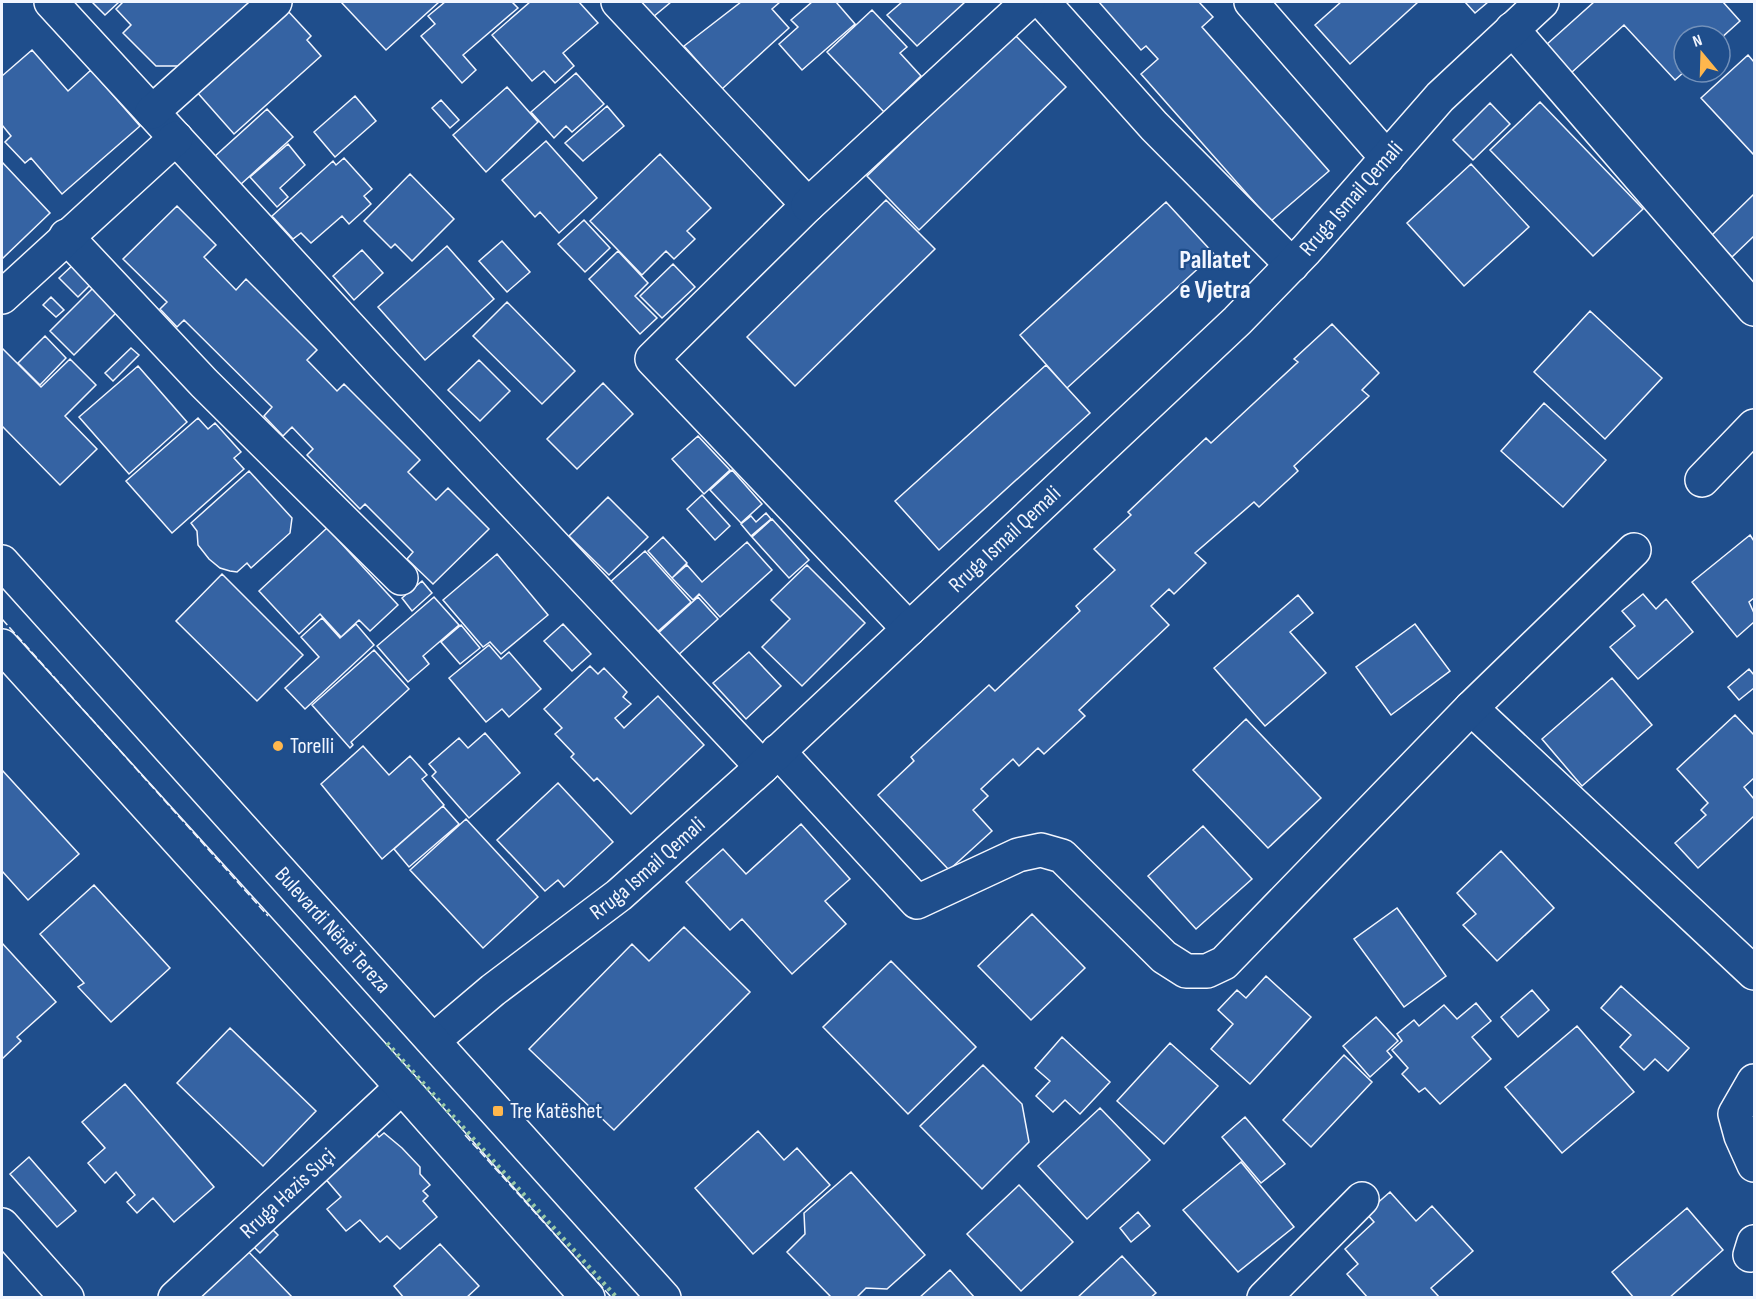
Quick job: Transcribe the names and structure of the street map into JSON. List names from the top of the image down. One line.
{"streets":{"street":["Rruga Ismail Qemali","Bulevardi Nënë Tereza","Rruga Hazis Suçi"]},"crossings":[["Rruga Ismail Qemali","Bulevardi Nënë Tereza"]],"districts":["Pallatet e Vjetra"],"places":{"other":["Torelli"],"transit":["Tre Katëshet"]},"north":"top"}
